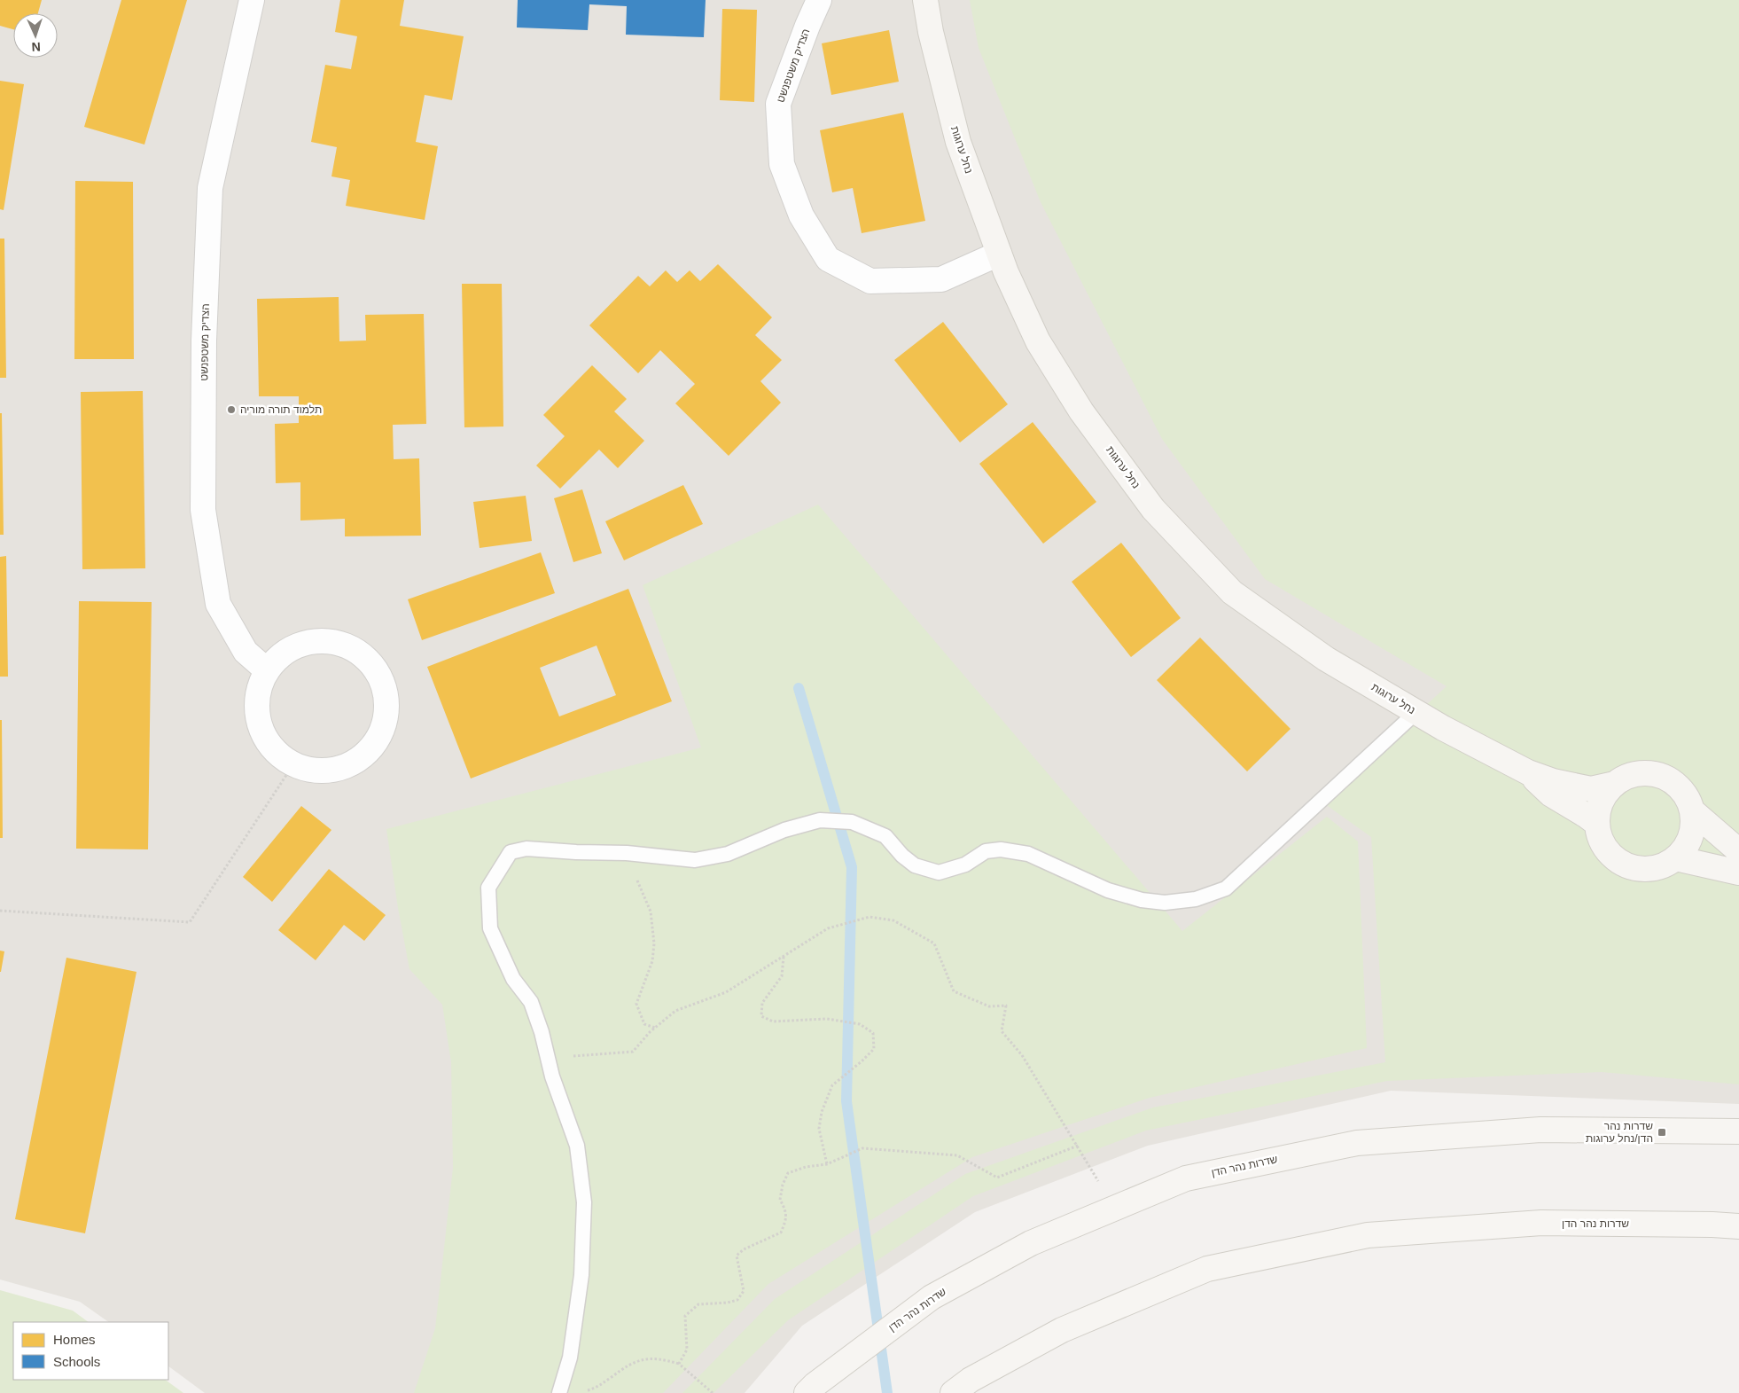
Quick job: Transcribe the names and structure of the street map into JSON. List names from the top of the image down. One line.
{"streets":{"main road":["נחל ערוגות","שדרות נהר הדן"],"street":["הצדיק משטפנשט"]},"crossings":[["הצדיק משטפנשט","נחל ערוגות"]],"places":{"other":["תלמוד תורה מוריה"],"transit":["שדרות נהר הדן/נחל ערוגות"]},"legend":["Homes","Schools"],"north":"bottom"}
